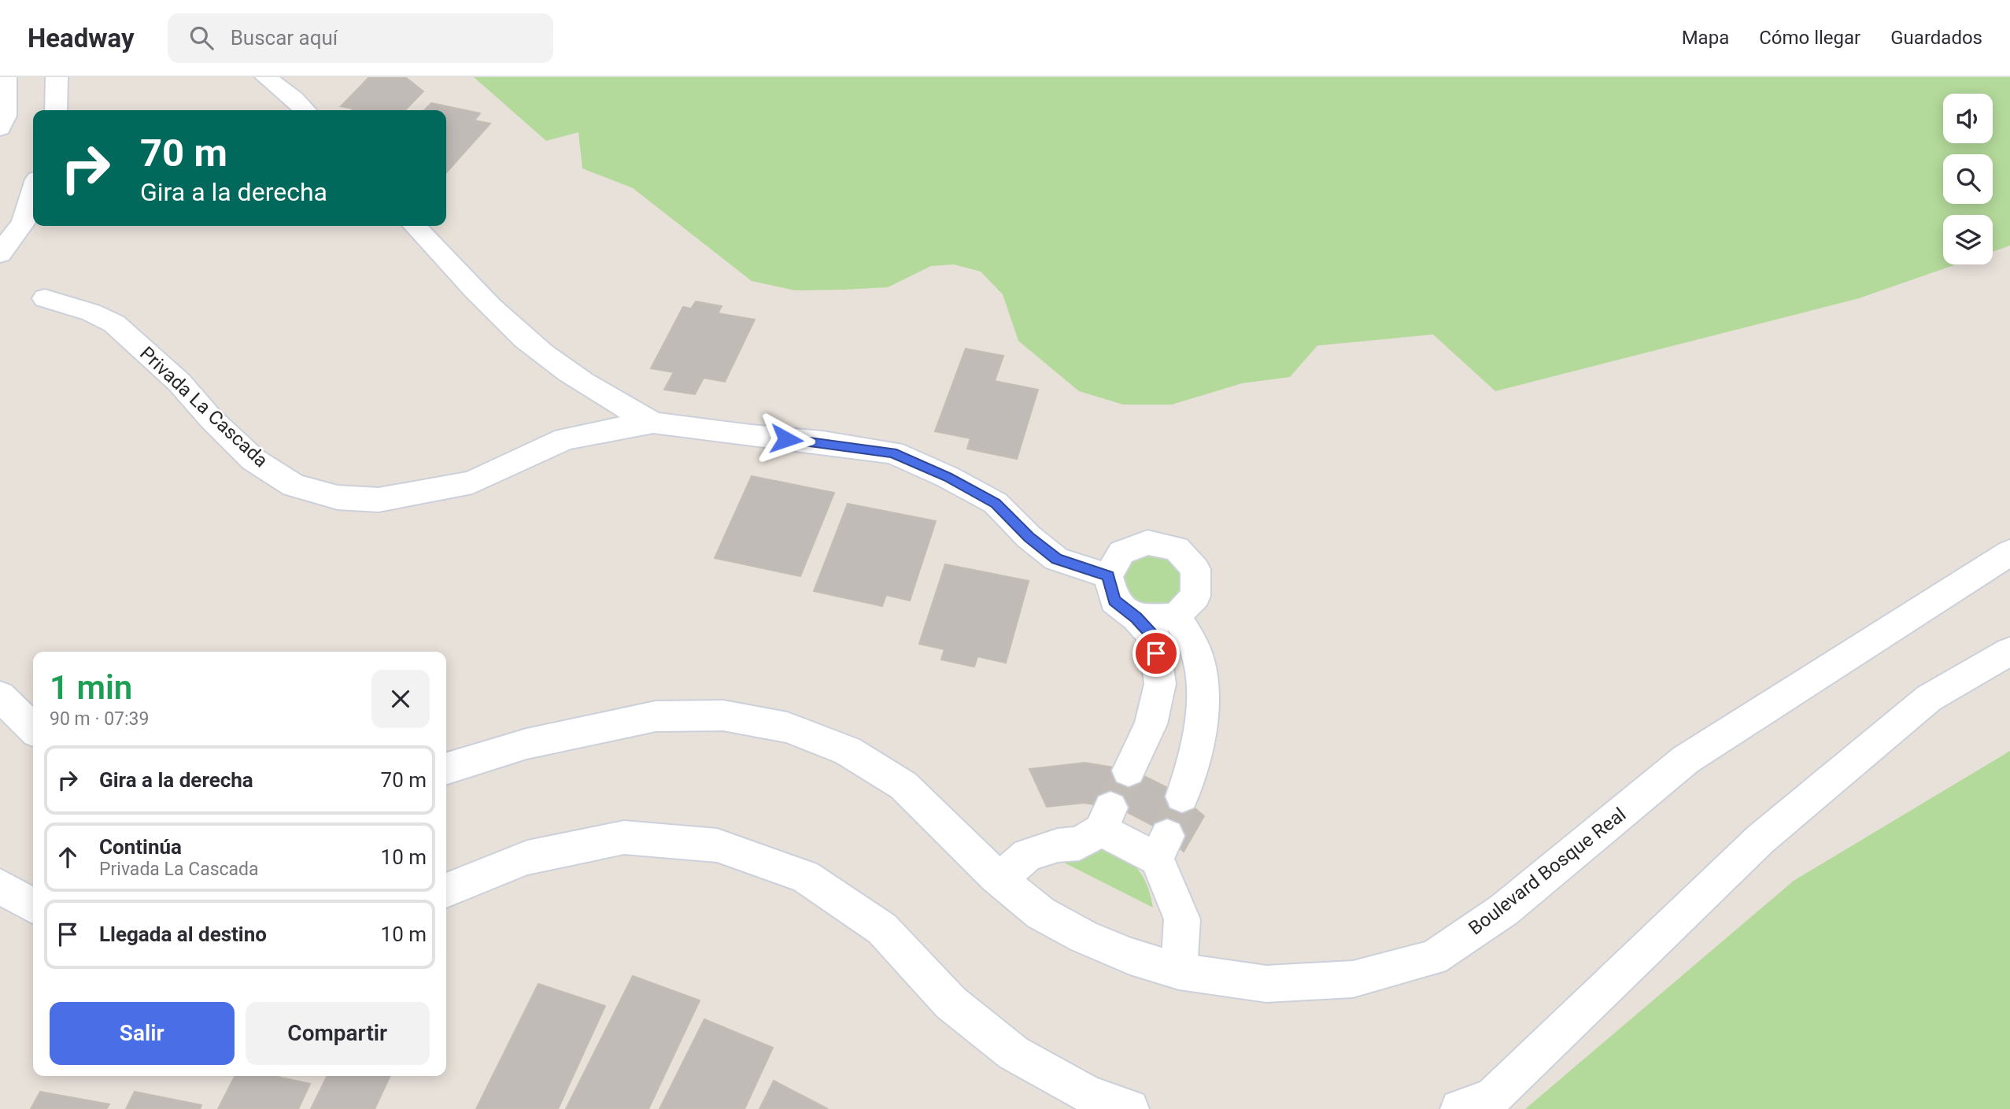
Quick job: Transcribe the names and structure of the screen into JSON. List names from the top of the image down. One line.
{"streets":{"street":["Privada La Cascada","Boulevard Bosque Real"]},"page":{"header":"Headway","search":"Buscar aquí","nav":["Mapa","Cómo llegar","Guardados"],"turn":["70 m","Gira a la derecha"],"heading":["1 min","90 m · 07:39"],"list":[{"name":"Gira a la derecha","value":"70 m"},{"name":"Continúa","note":"Privada La Cascada","value":"10 m"},{"name":"Llegada al destino","value":"10 m"}],"buttons":["Salir","Compartir"]}}
